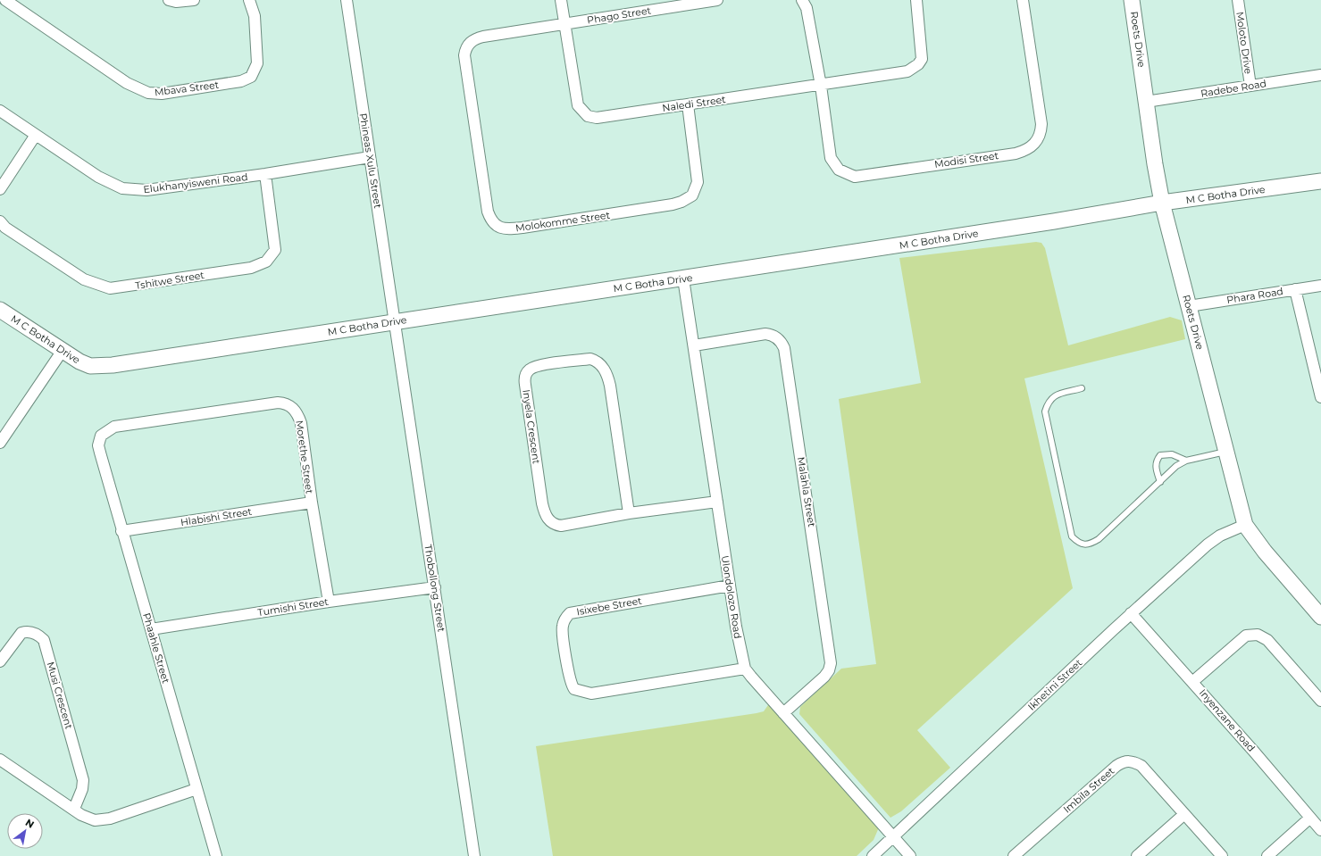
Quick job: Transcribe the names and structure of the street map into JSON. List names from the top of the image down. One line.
{"streets":{"street":["Phago Street","Roets Drive","Moloto Drive","Mbava Street","Radebe Road","Naledi Street","Modisi Street","Phineas Xulu Street","Elukhanyisweni Road","M C Botha Drive","Molokomme Street","Tshitwe Street","Phara Road","Inyela Crescent","Morethe Street","Malahla Street","Hlabishi Street","Thobollong Street","Ulondolozo Road","Isixebe Street","Tumishi Street","Phaahle Street","Ikhetini Street","Musi Crescent","Inyenzane Road","Imbila Street"]},"crossings":[["Phago Street","Naledi Street"],["Phago Street","Molokomme Street"],["Roets Drive","Radebe Road"],["Roets Drive","M C Botha Drive"],["Roets Drive","Phara Road"],["Roets Drive","Ikhetini Street"],["Moloto Drive","Radebe Road"],["Naledi Street","Modisi Street"],["Naledi Street","Molokomme Street"],["Phineas Xulu Street","Elukhanyisweni Road"],["Phineas Xulu Street","M C Botha Drive"],["Phineas Xulu Street","Thobollong Street"],["Elukhanyisweni Road","Tshitwe Street"],["M C Botha Drive","Thobollong Street"],["M C Botha Drive","Ulondolozo Road"],["Inyela Crescent","Ulondolozo Road"],["Morethe Street","Hlabishi Street"],["Morethe Street","Tumishi Street"],["Morethe Street","Phaahle Street"],["Malahla Street","Ulondolozo Road"],["Hlabishi Street","Phaahle Street"],["Thobollong Street","Tumishi Street"],["Ulondolozo Road","Isixebe Street"],["Ulondolozo Road","Ikhetini Street"],["Tumishi Street","Phaahle Street"],["Ikhetini Street","Inyenzane Road"]],"north":"top right"}
